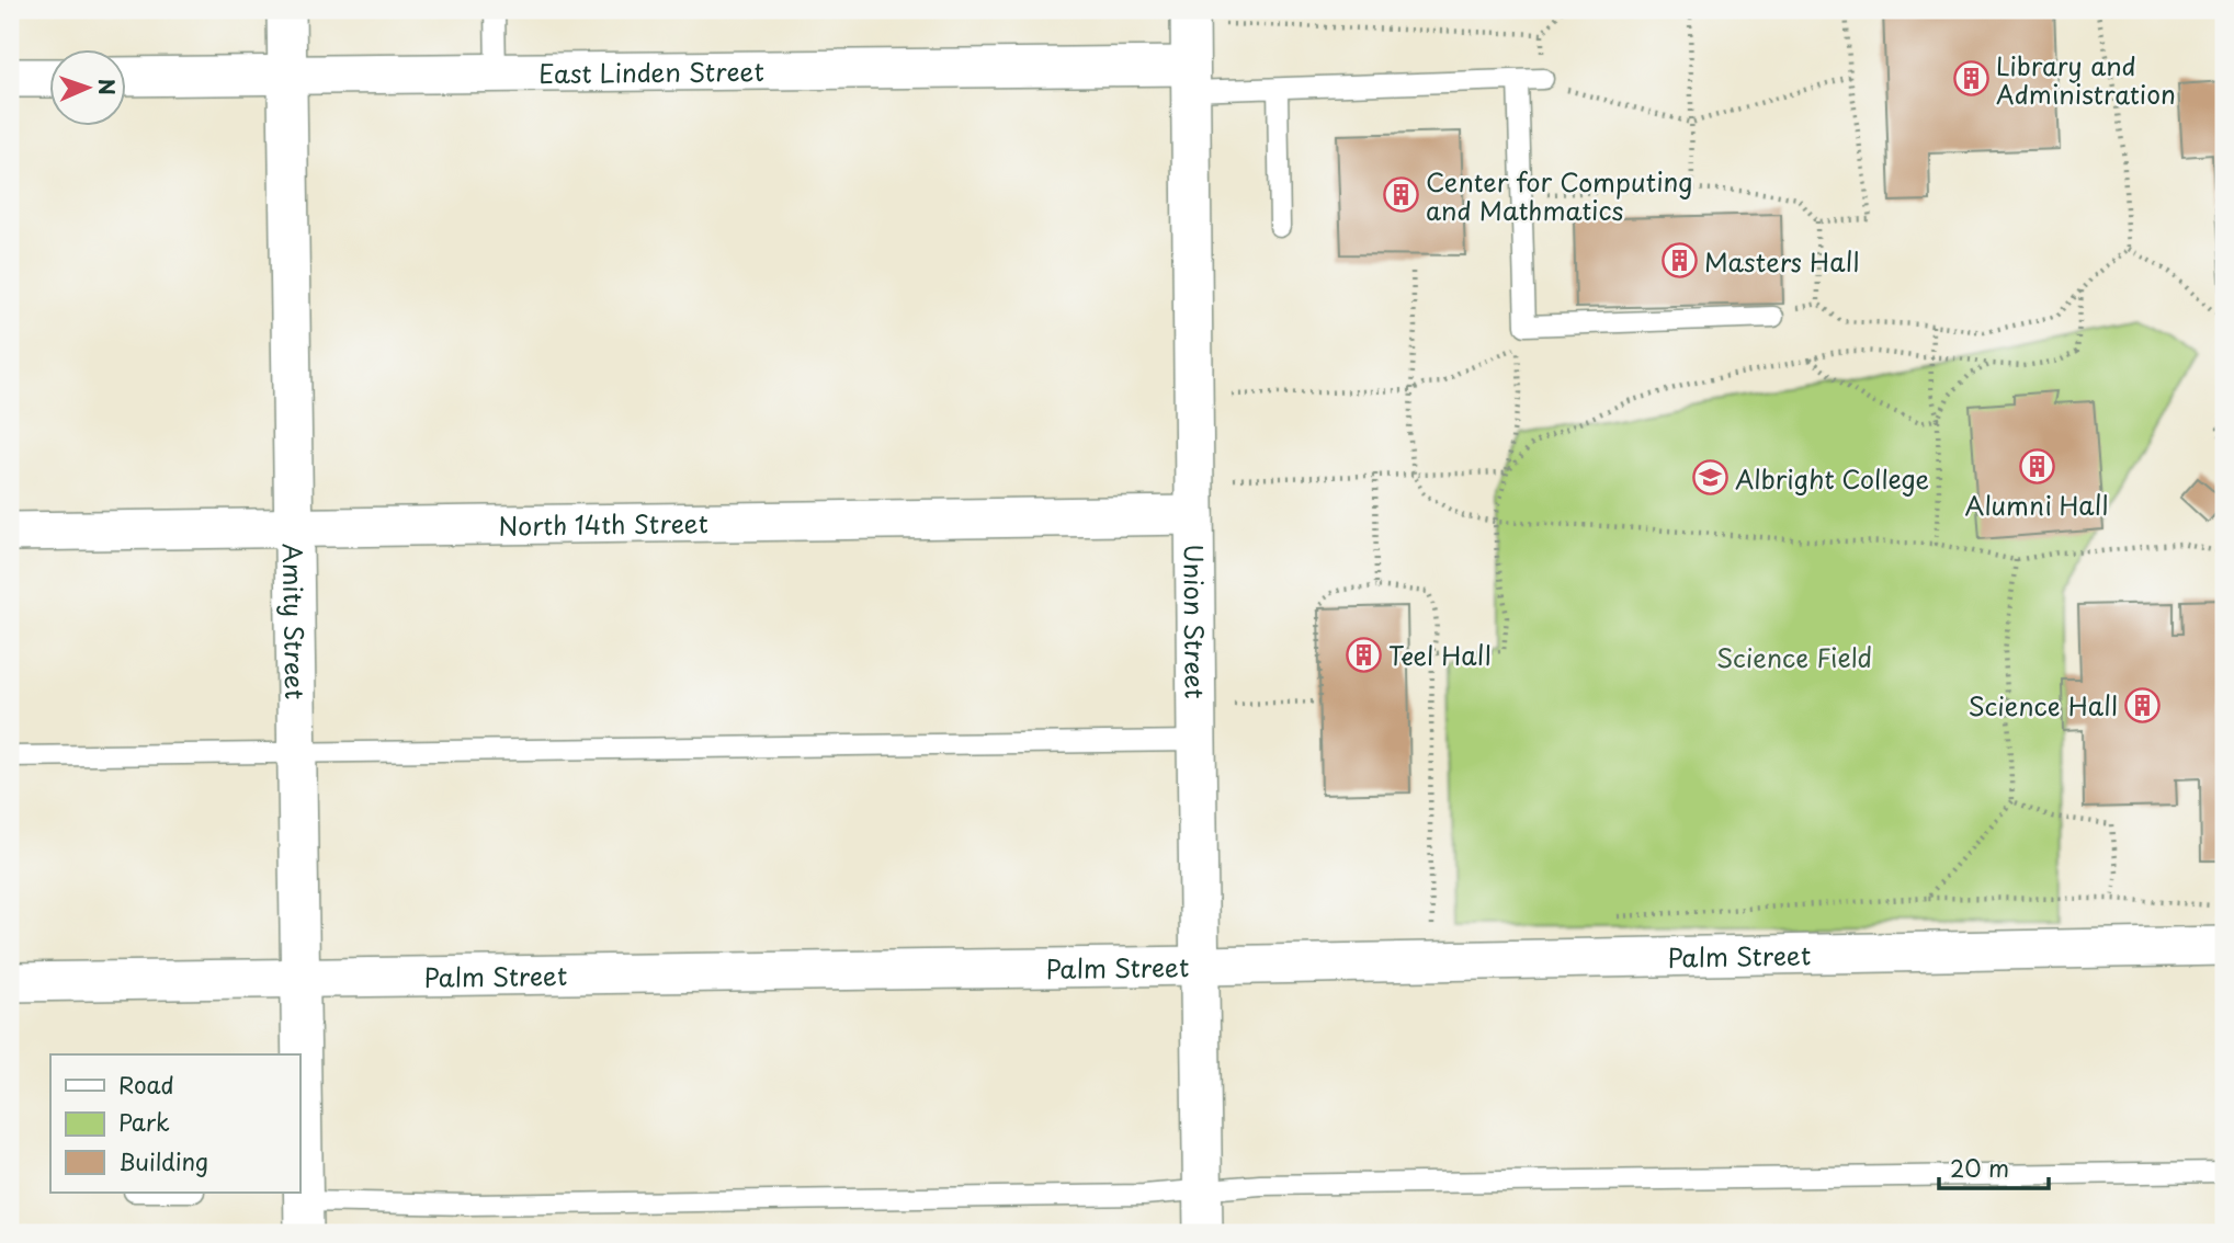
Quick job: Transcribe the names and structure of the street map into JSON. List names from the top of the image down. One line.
{"streets":{"street":["East Linden Street","North 14th Street","Amity Street","Union Street","Palm Street"]},"crossings":[["East Linden Street","Amity Street"],["East Linden Street","Union Street"],["North 14th Street","Amity Street"],["North 14th Street","Union Street"],["Amity Street","Palm Street"],["Union Street","Palm Street"]],"parks":["Science Field"],"places":{"building":["Library and Administration","Center for Computing and Mathmatics","Masters Hall","Alumni Hall","Teel Hall","Science Hall"],"school or university":["Albright College"]},"legend":["Road","Park","Building"],"scale_bar":"20 m","north":"right"}
